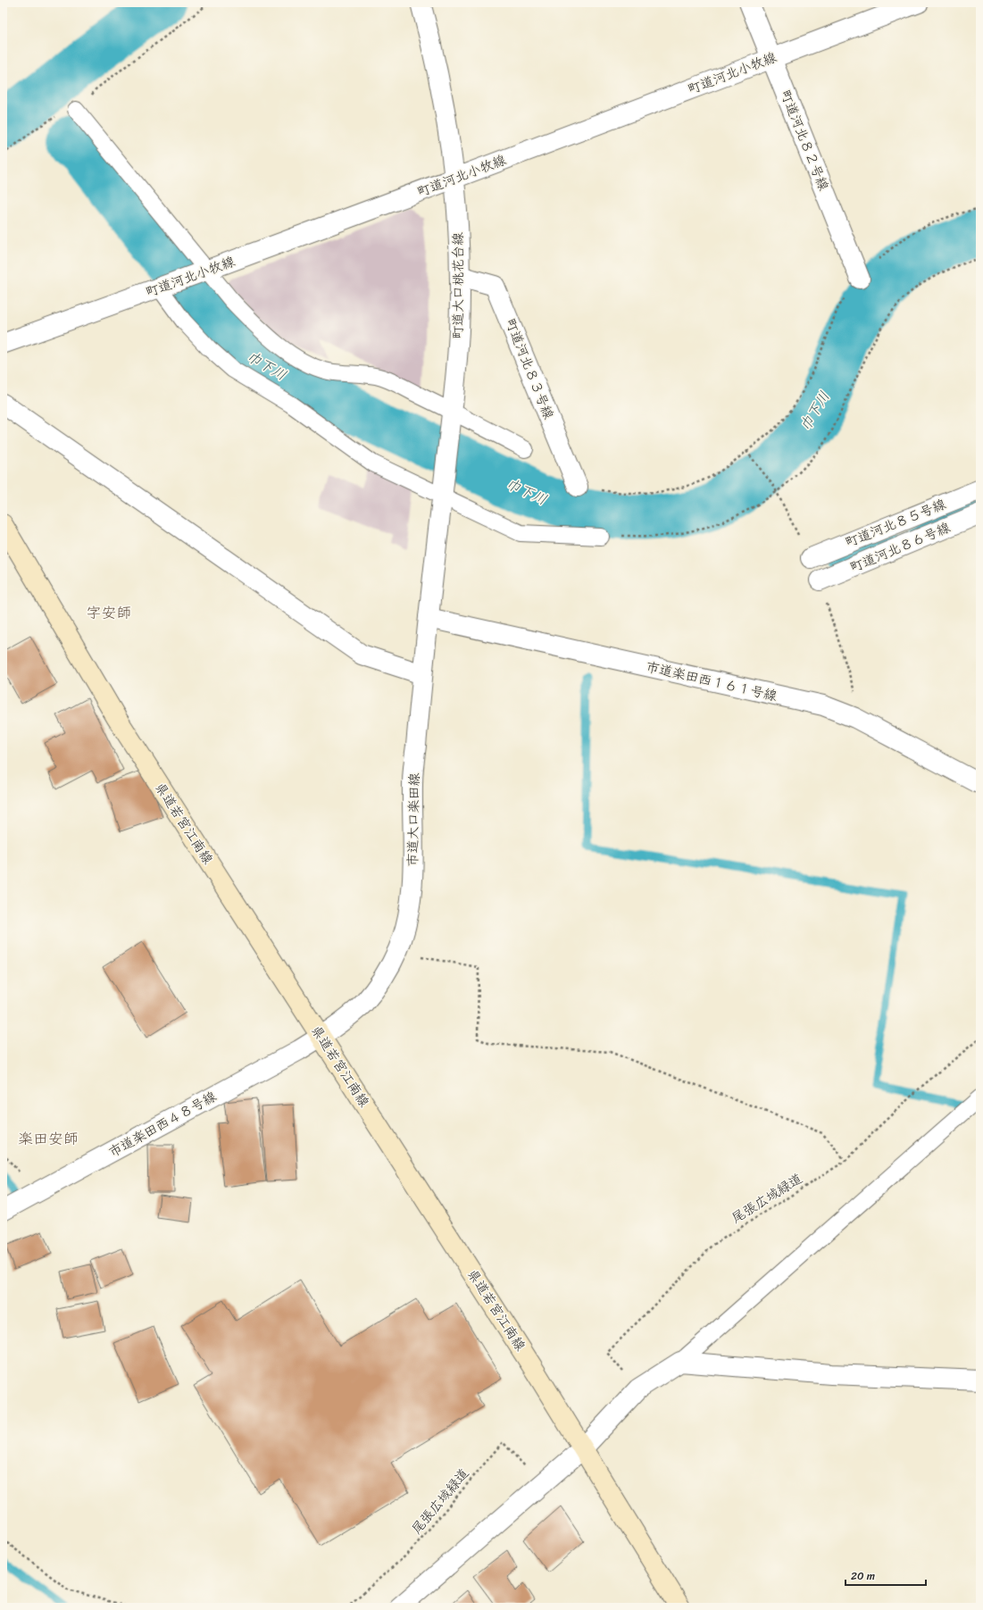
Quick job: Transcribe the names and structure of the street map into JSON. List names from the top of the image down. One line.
{"streets":{"main road":["県道若宮江南線"],"street":["町道河北小牧線","町道河北８２号線","町道大口桃花台線","町道河北８３号線","町道河北８５号線","町道河北８６号線","市道楽田西１６１号線","市道大口楽田線","市道楽田西４８号線"],"path":["尾張広域緑道"]},"crossings":[["町道河北小牧線","町道河北８２号線"],["町道河北小牧線","町道大口桃花台線"],["町道大口桃花台線","町道河北８３号線"],["町道大口桃花台線","市道大口楽田線"],["市道楽田西１６１号線","市道大口楽田線"],["市道大口楽田線","県道若宮江南線"],["市道大口楽田線","市道楽田西４８号線"],["県道若宮江南線","市道楽田西４８号線"]],"districts":["字安師","楽田安師"],"water":["巾下川"],"scale_bar":"20 m"}
